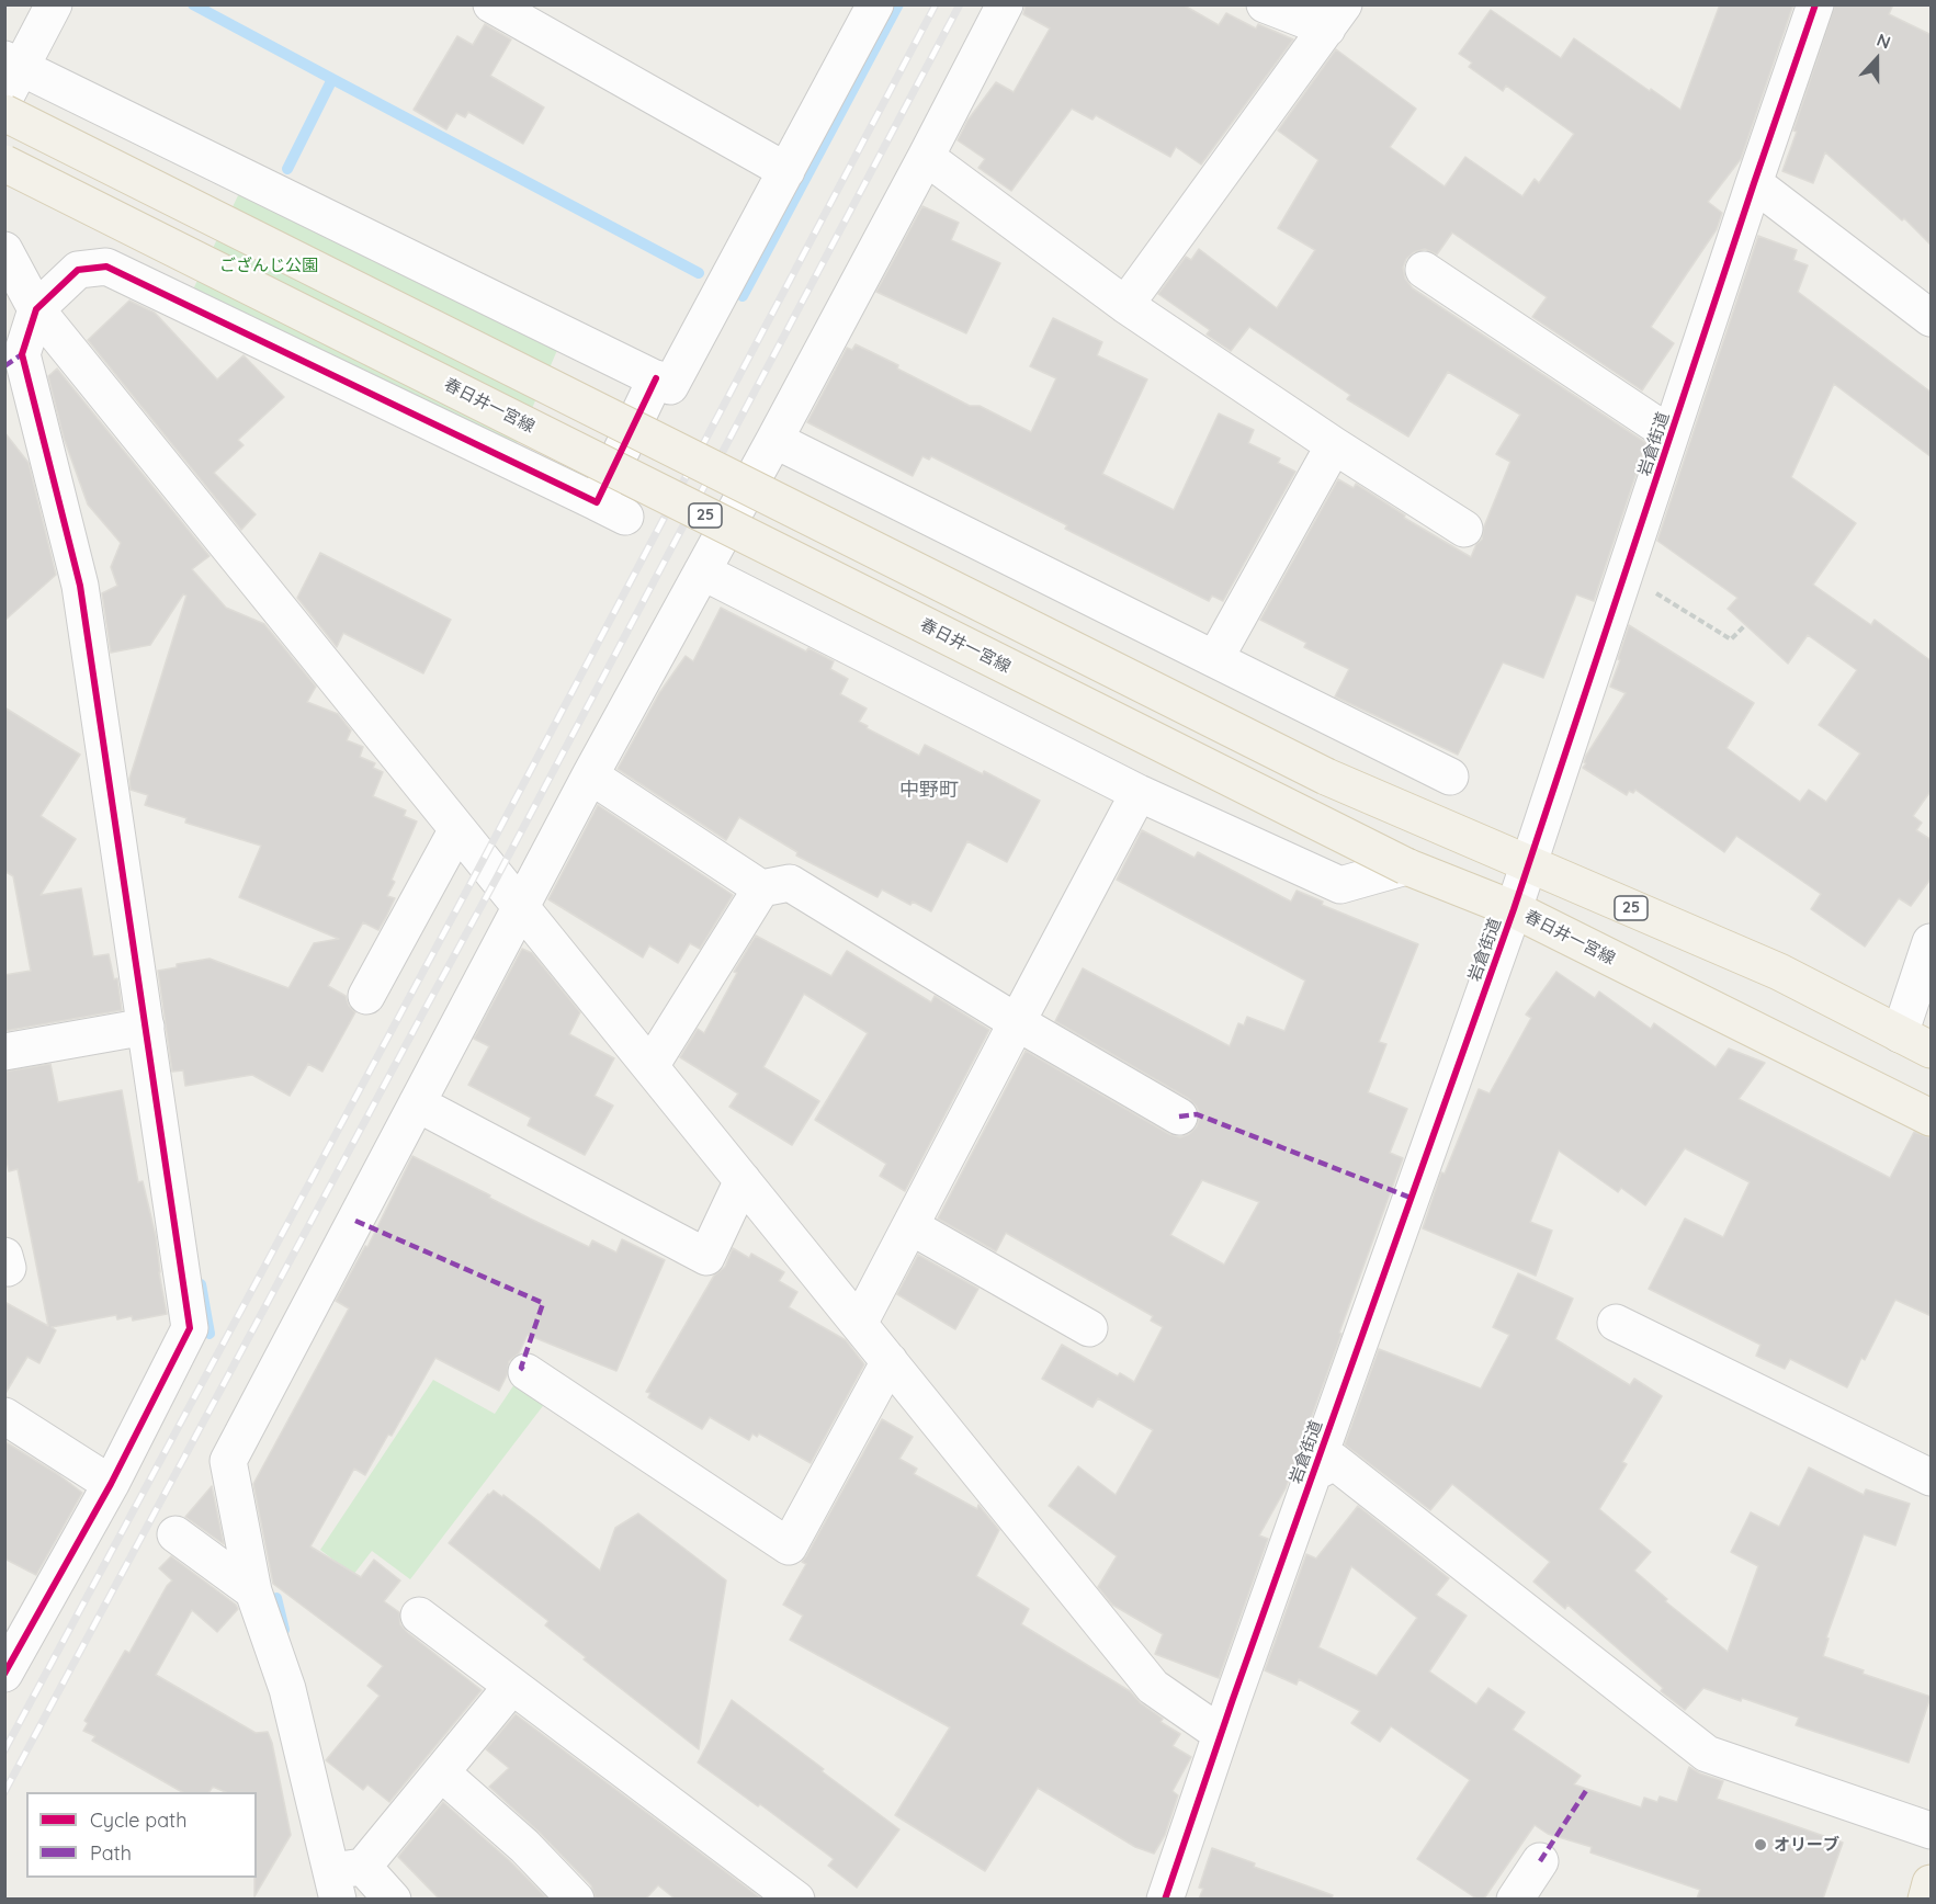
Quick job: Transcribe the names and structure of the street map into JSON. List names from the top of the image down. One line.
{"streets":{"main road":["春日井一宮線","25"],"street":["岩倉街道"]},"crossings":[["春日井一宮線","岩倉街道"],["岩倉街道","25"]],"districts":["中野町"],"parks":["ござんじ公園"],"places":["オリーブ"],"legend":["Cycle path","Path"],"north":"top"}
